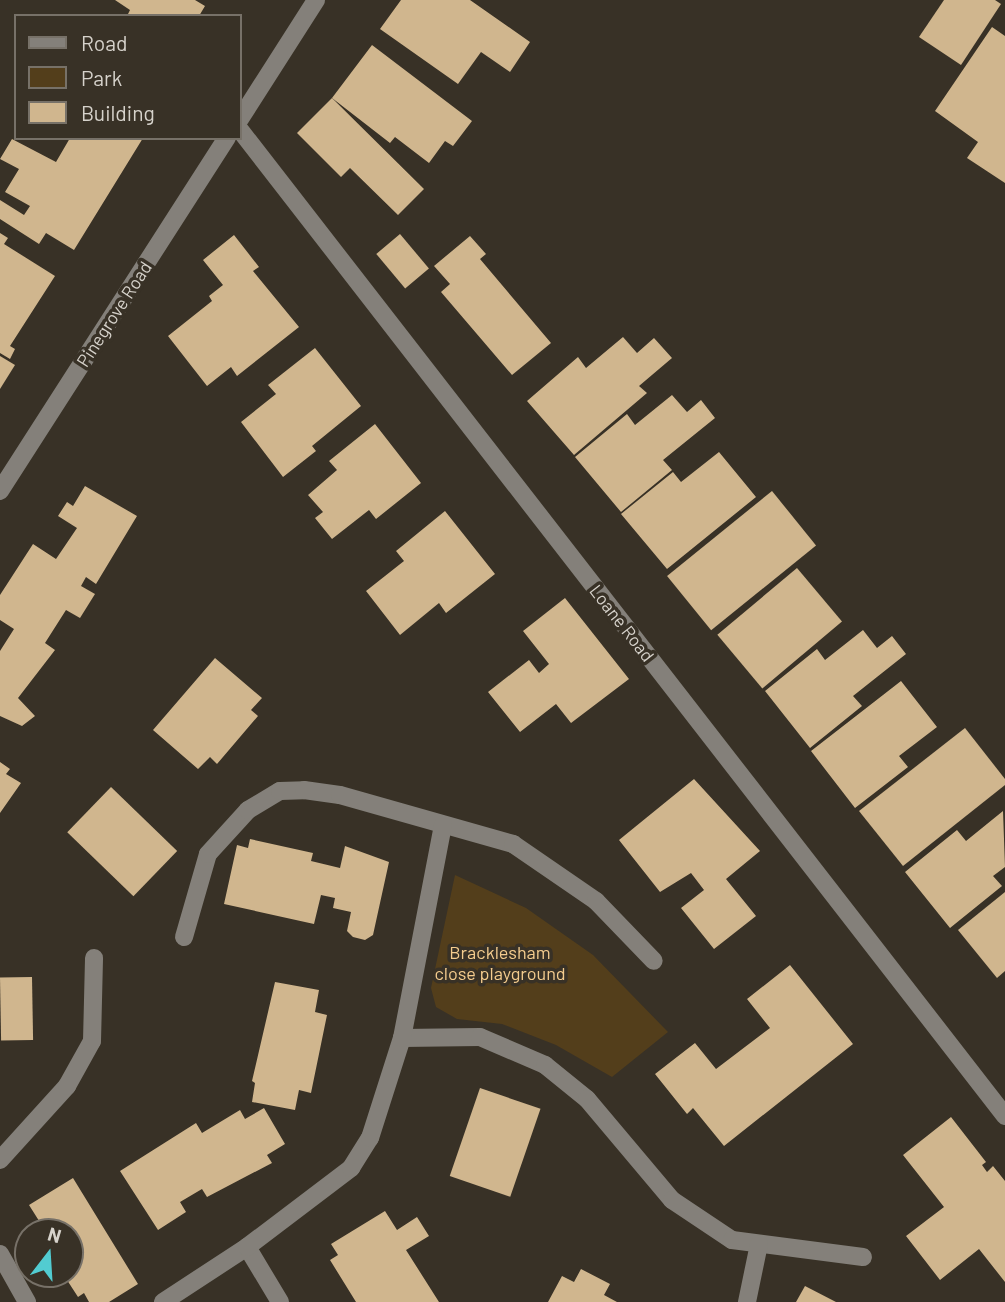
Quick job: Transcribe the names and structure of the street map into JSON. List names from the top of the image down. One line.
{"streets":{"street":["Pinegrove Road","Loane Road"]},"parks":["Bracklesham close playground"],"legend":["Road","Park","Building"],"north":"top"}
